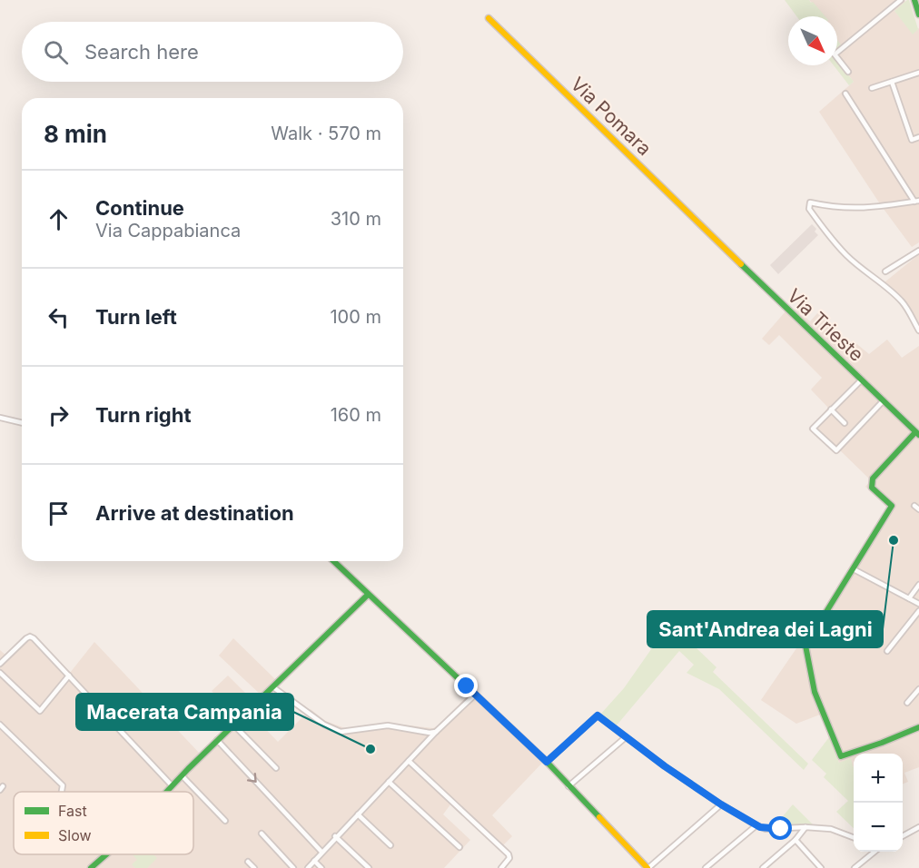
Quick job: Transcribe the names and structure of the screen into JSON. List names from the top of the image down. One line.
{"streets":{"street":["Via Pomara","Via Trieste"]},"crossings":[["Via Pomara","Via Trieste"]],"places":["Sant'Andrea dei Lagni","Macerata Campania"],"legend":["Fast","Slow"],"north":"bottom right","page":{"search":"Search here","heading":["8 min","Walk · 570 m"],"list":[["Continue","Via Cappabianca","310 m"],["Turn left","100 m"],["Turn right","160 m"],"Arrive at destination"],"map_buttons":["+","−"]}}
